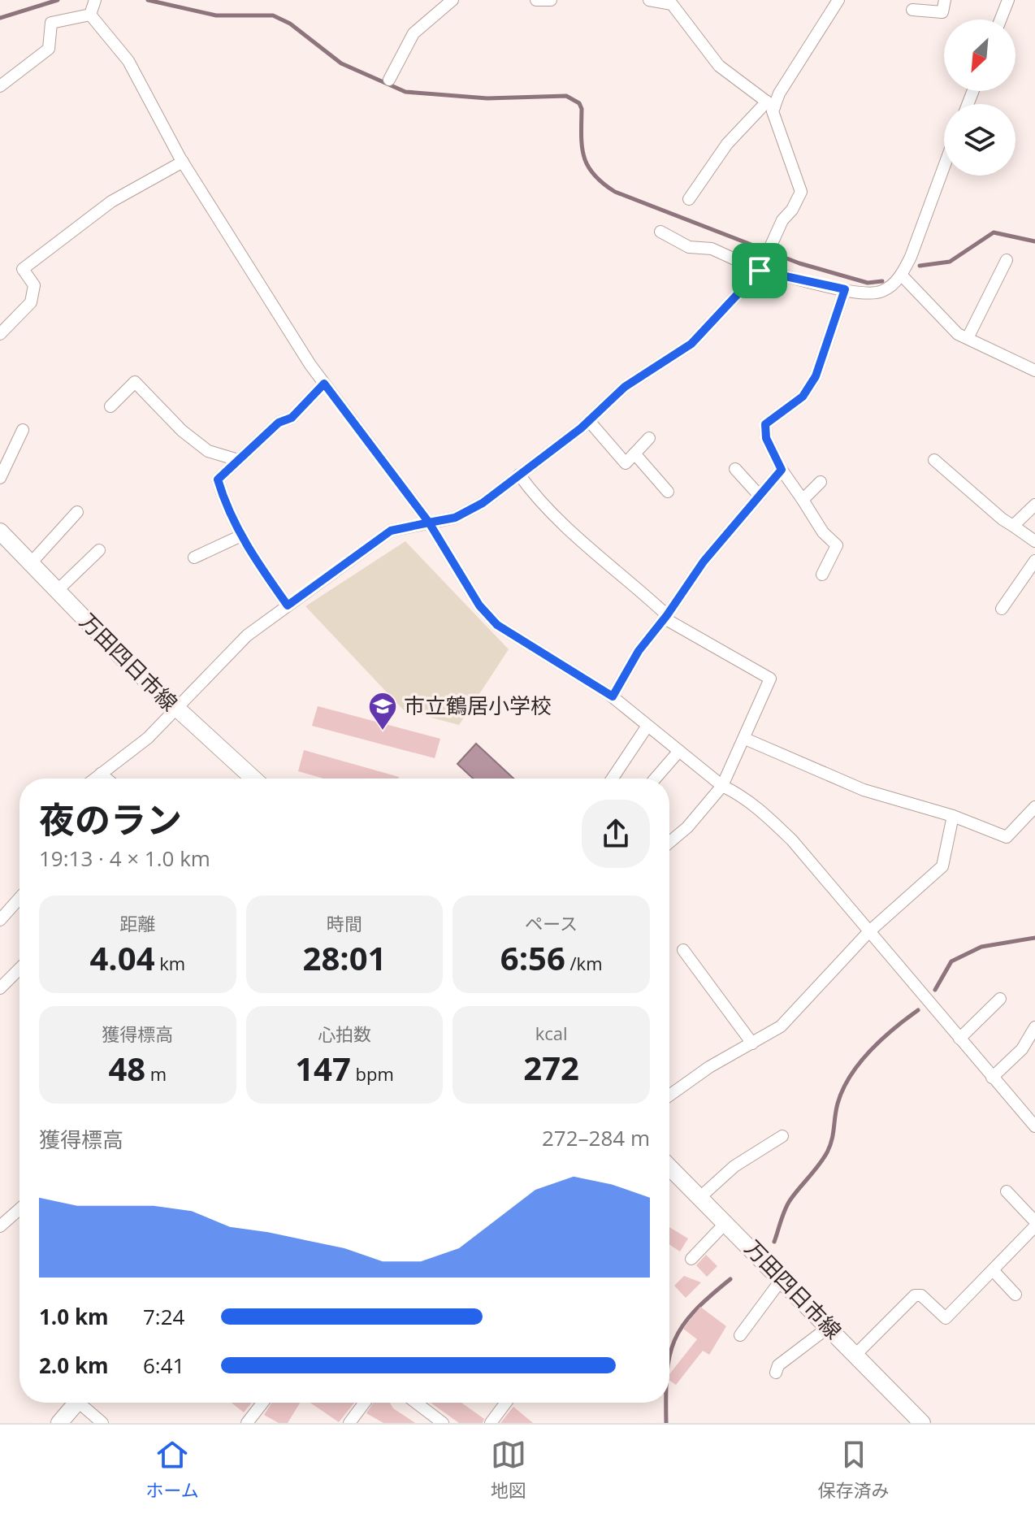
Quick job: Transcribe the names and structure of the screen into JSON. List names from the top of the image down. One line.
{"streets":{"main road":["万田四日市線"]},"places":{"school or university":["市立鶴居小学校"]},"north":"bottom left","page":{"heading":["夜のラン","19:13 · 4 × 1.0 km"],"stats":[["距離","4.04 km"],["時間","28:01"],["ペース","6:56 /km"],["獲得標高","48 m"],["心拍数","147 bpm"],["kcal","272"]],"chart":["獲得標高","272–284 m"],"list":[{"name":"1.0 km","note":"7:24"},{"name":"2.0 km","note":"6:41"}],"tabs":["ホーム","地図","保存済み"]}}
